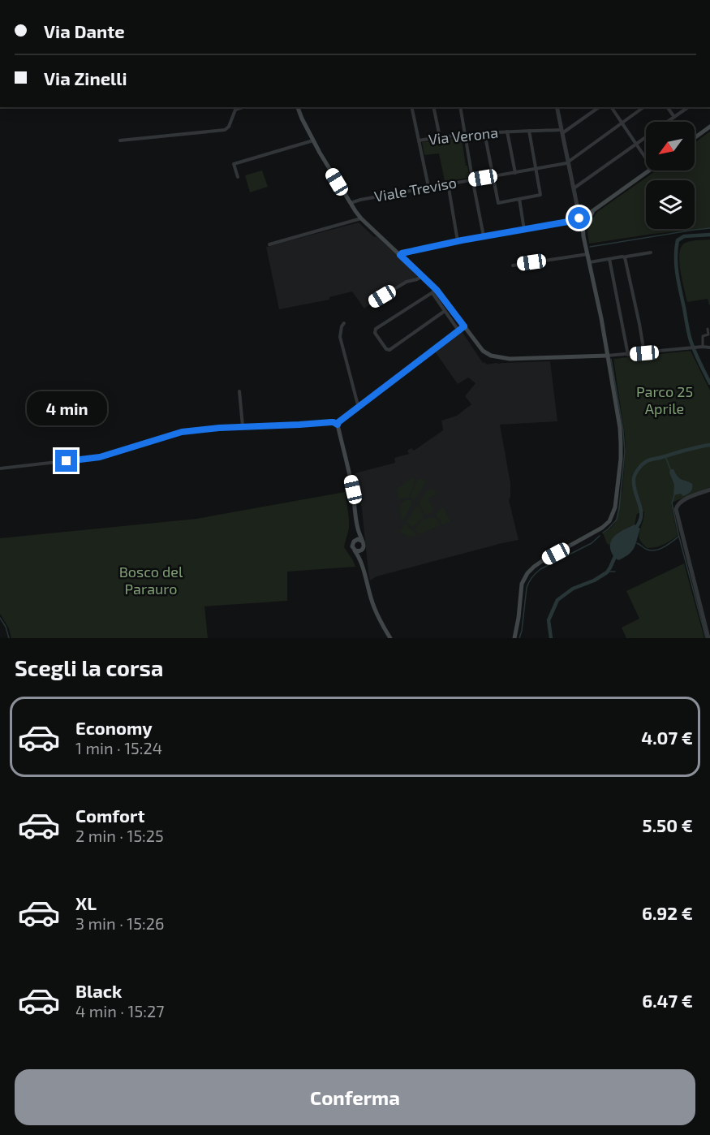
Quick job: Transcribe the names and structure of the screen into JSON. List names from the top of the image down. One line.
{"streets":{"street":["Via Verona","Viale Treviso"]},"crossings":[["Via Verona","Viale Treviso"]],"parks":["Parco 25 Aprile","Bosco del Parauro"],"north":"bottom left","page":{"banner":["Via Dante","Via Zinelli"],"bubble":"4 min","heading":"Scegli la corsa","list":[{"name":"Economy","note":"1 min · 15:24","value":"4.07 €"},{"name":"Comfort","note":"2 min · 15:25","value":"5.50 €"},{"name":"XL","note":"3 min · 15:26","value":"6.92 €"},{"name":"Black","note":"4 min · 15:27","value":"6.47 €"}],"buttons":"Conferma"}}
